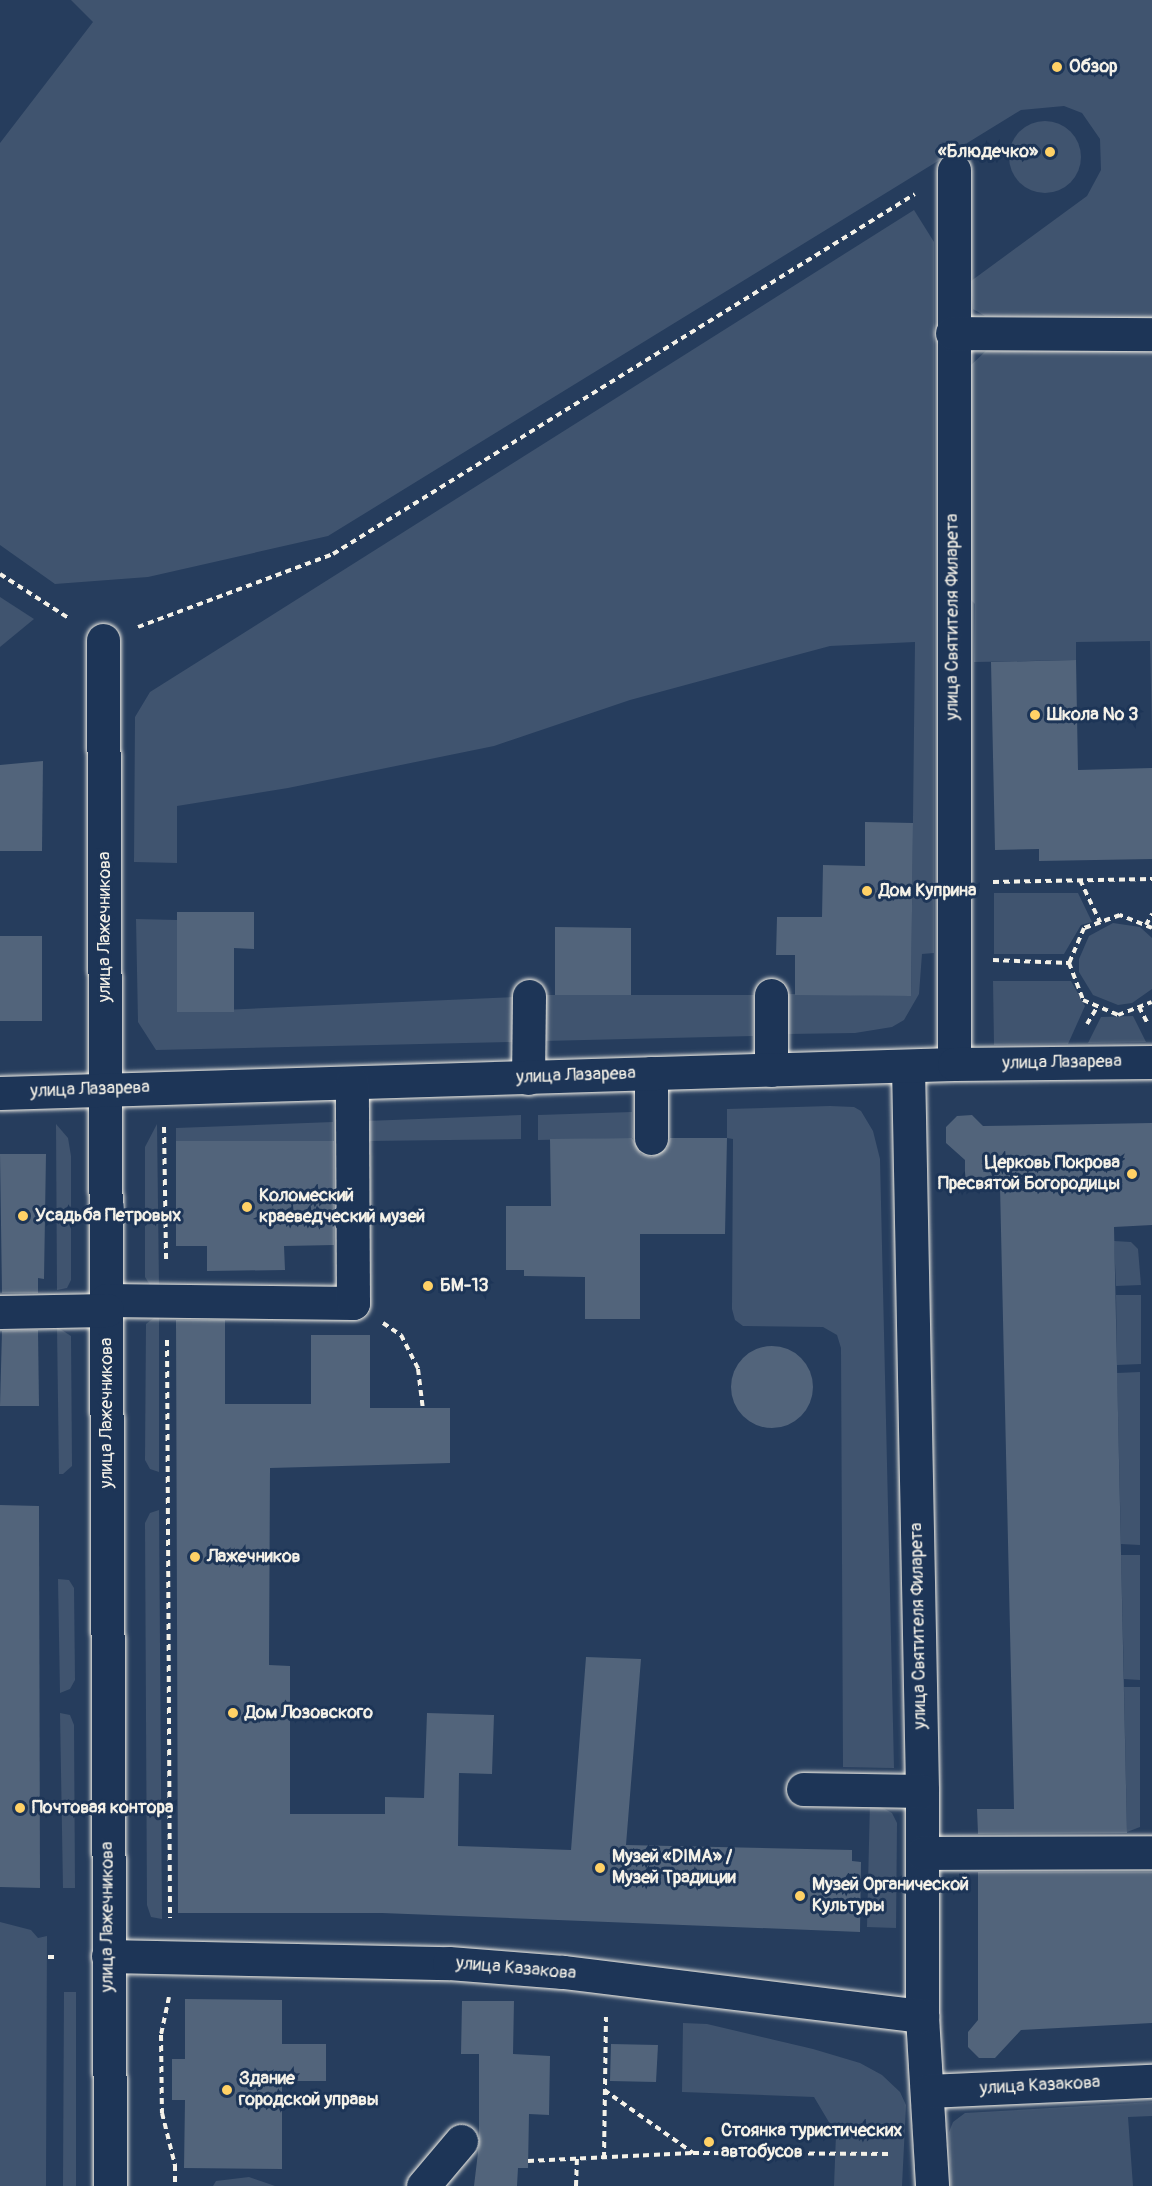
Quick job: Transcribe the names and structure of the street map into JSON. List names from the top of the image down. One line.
{"streets":{"street":["улица Святителя Филарета","улица Лажечникова","улица Лазарева","улица Казакова"]},"crossings":[["улица Святителя Филарета","улица Лазарева"],["улица Святителя Филарета","улица Казакова"],["улица Лажечникова","улица Лазарева"],["улица Лажечникова","улица Казакова"]],"places":["Обзор","«Блюдечко»","Школа № 3","Дом Куприна","Церковь Покрова Пресвятой Богородицы","Коломеский краеведческий музей","Усадьба Петровых","БМ-13","Лажечников","Дом Лозовского","Почтовая контора","Музей «DIMA» / Музей Традиции","Музей Органической Культуры","Здание городской управы","Стоянка туристических автобусов"]}
